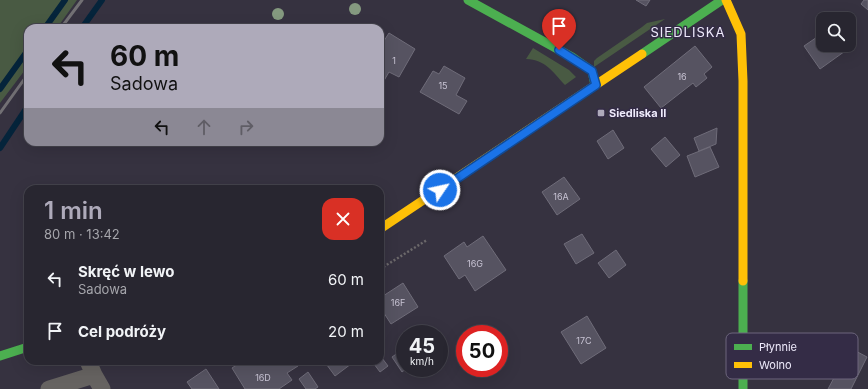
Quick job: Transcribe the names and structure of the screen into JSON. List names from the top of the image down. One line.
{"districts":["SIEDLISKA"],"places":{"transit":["Siedliska II"]},"house_numbers":["1","16","15","16A","16G","16F","17C","16D"],"legend":["Płynnie","Wolno"],"page":{"turn":["60 m","Sadowa"],"heading":["1 min","80 m · 13:42"],"list":[{"name":"Skręć w lewo","note":"Sadowa","value":"60 m"},{"name":"Cel podróży","value":"20 m"}],"speed":"45 km/h","limit":"50"}}
